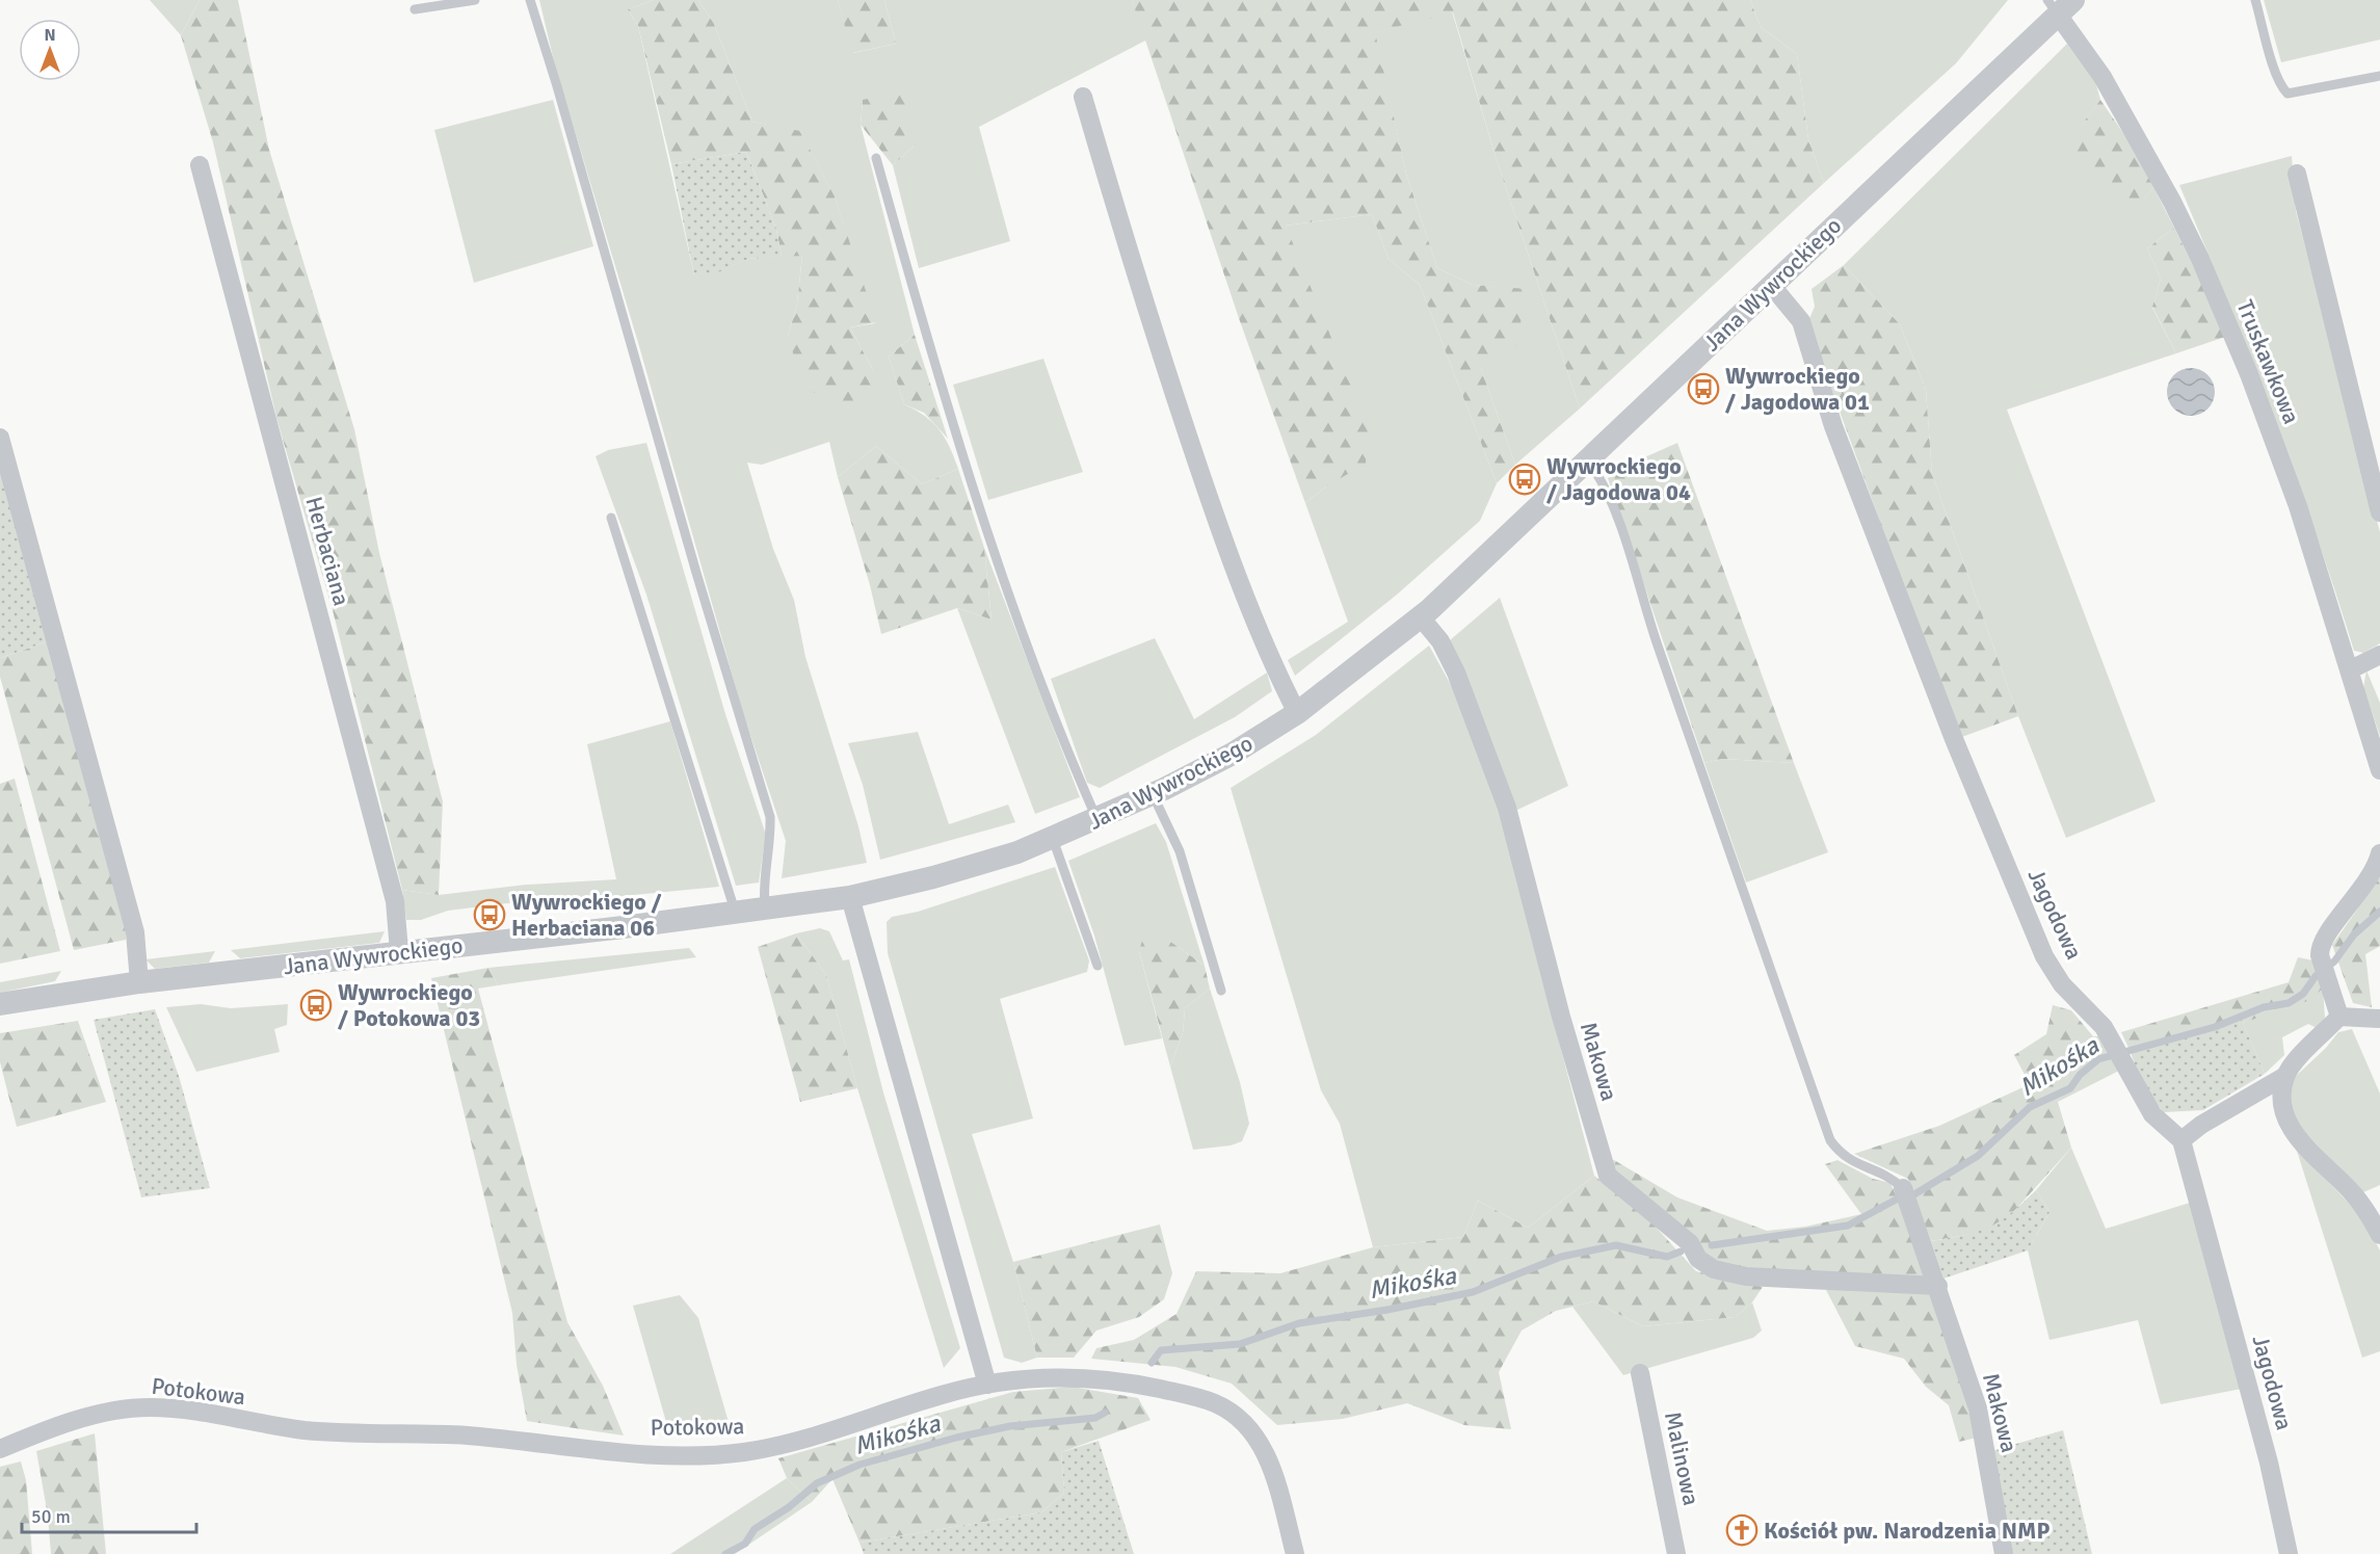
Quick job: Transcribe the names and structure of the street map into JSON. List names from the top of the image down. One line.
{"streets":{"street":["Jana Wywrockiego","Truskawkowa","Herbaciana","Jagodowa","Makowa","Potokowa","Malinowa"]},"crossings":[["Jana Wywrockiego","Truskawkowa"],["Jana Wywrockiego","Herbaciana"],["Jana Wywrockiego","Jagodowa"],["Jana Wywrockiego","Makowa"]],"water":["Mikośka"],"places":{"bus stop":["Wywrockiego / Jagodowa 01","Wywrockiego / Jagodowa 04","Wywrockiego / Herbaciana 06","Wywrockiego / Potokowa 03"],"church":["Kościół pw. Narodzenia NMP"]},"scale_bar":"50 m","north":"top"}
